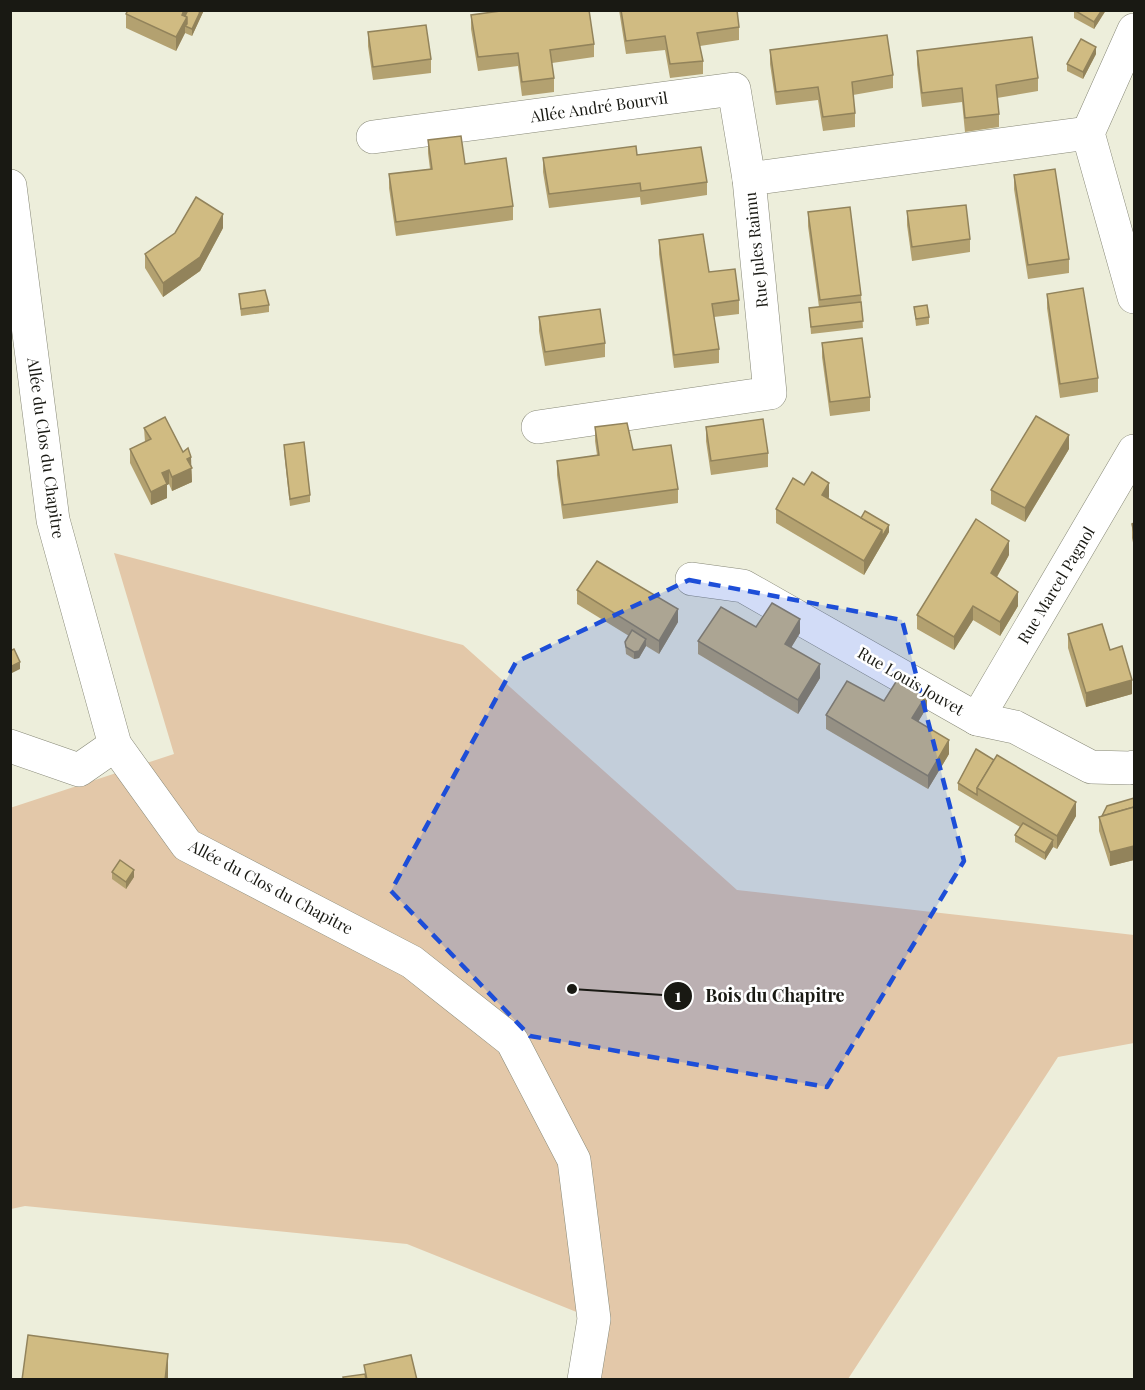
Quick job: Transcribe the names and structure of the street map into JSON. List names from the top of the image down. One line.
{"streets":{"street":["Allée André Bourvil","Rue Jules Raimu","Allée du Clos du Chapitre","Rue Marcel Pagnol","Rue Louis Jouvet"]},"crossings":[["Allée André Bourvil","Rue Jules Raimu"],["Rue Marcel Pagnol","Rue Louis Jouvet"]],"places":["Bois du Chapitre"]}
